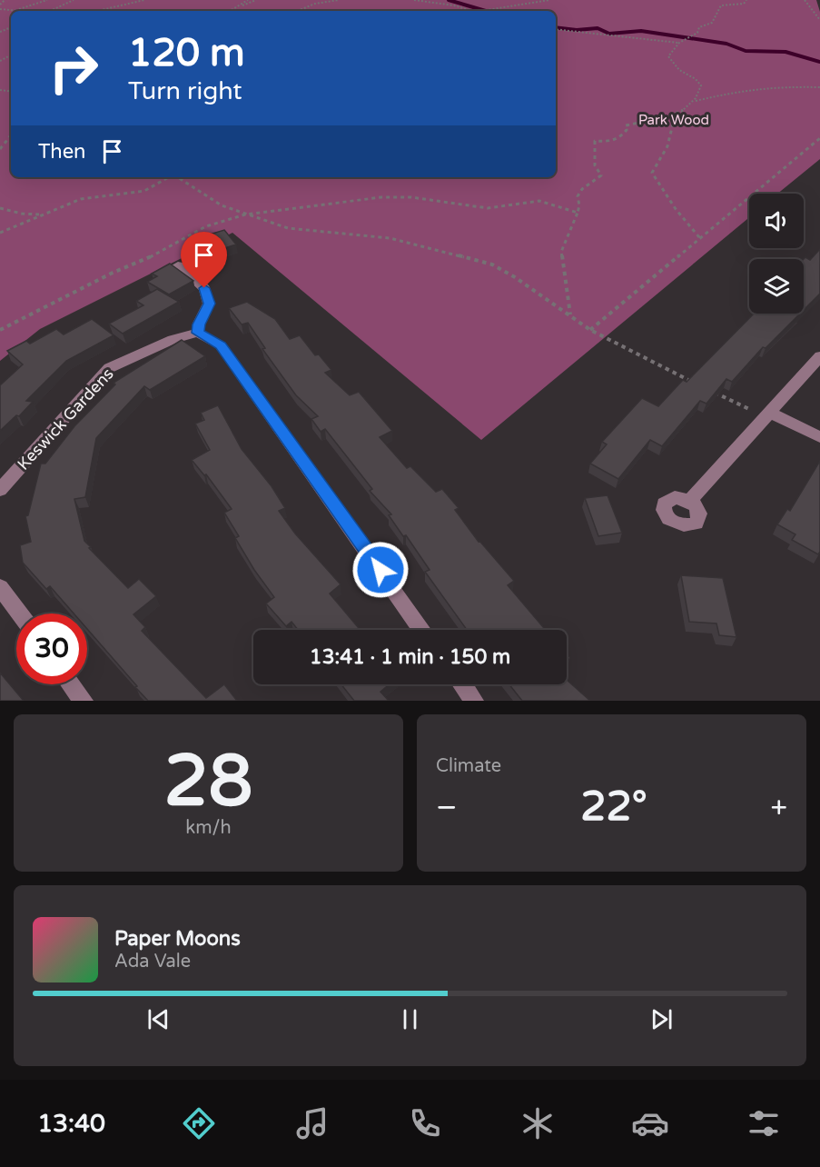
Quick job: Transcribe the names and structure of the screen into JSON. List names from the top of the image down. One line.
{"streets":{"street":["Keswick Gardens"]},"parks":["Park Wood"],"page":{"turn":["120 m","Turn right"],"then":"Then","limit":"30","trip":"13:41 · 1 min · 150 m","tile":[["28","km/h"],"Climate"],"heat":["−","22°","+"],"song":["Paper Moons","Ada Vale"],"tabs":"13:40"}}
